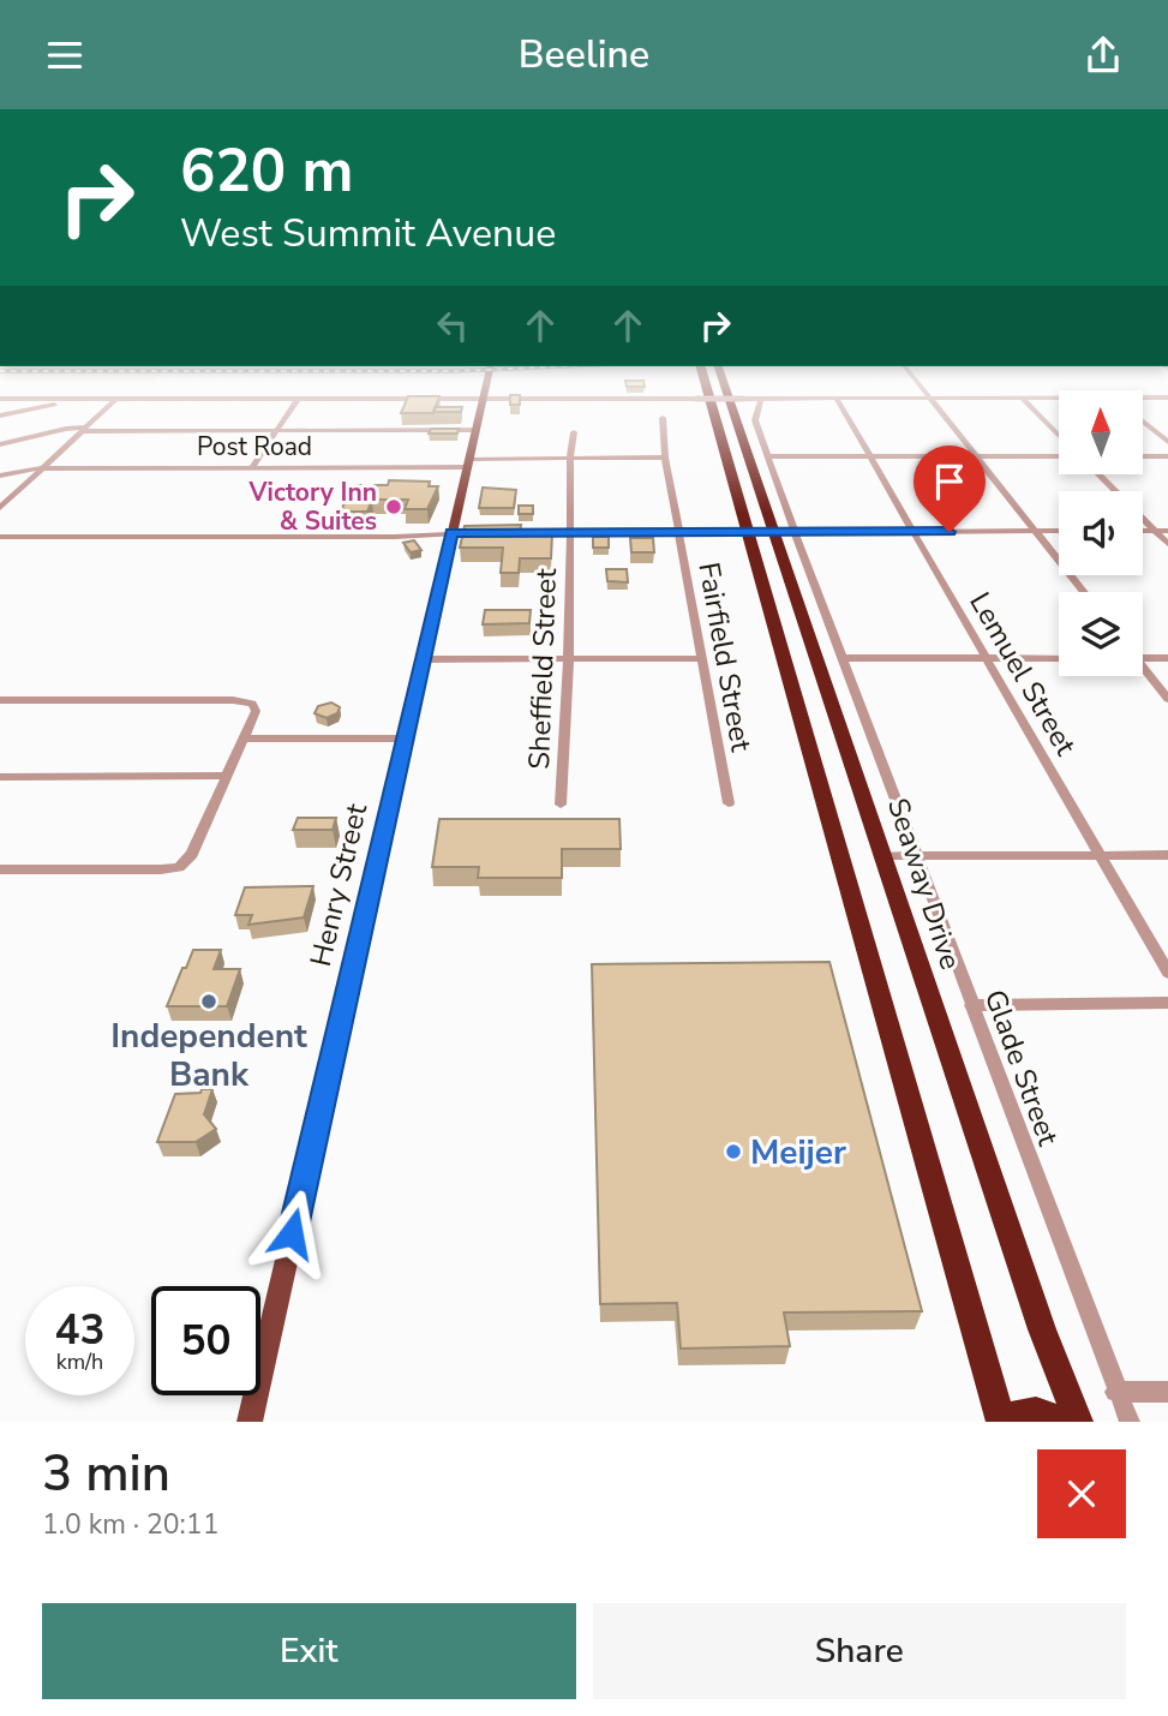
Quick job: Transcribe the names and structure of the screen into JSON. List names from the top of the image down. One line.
{"streets":{"highway":["Seaway Drive"],"main road":["Henry Street"],"street":["Post Road","Fairfield Street","Sheffield Street","Lemuel Street","Glade Street"]},"crossings":[["Post Road","Fairfield Street"],["Post Road","Sheffield Street"],["Post Road","Henry Street"]],"places":["Victory Inn & Suites","Independent Bank","Meijer"],"north":"top","page":{"header":"Beeline","turn":["620 m","West Summit Avenue"],"speed":"43 km/h","limit":"50","heading":["3 min","1.0 km · 20:11"],"buttons":["Exit","Share"]}}
